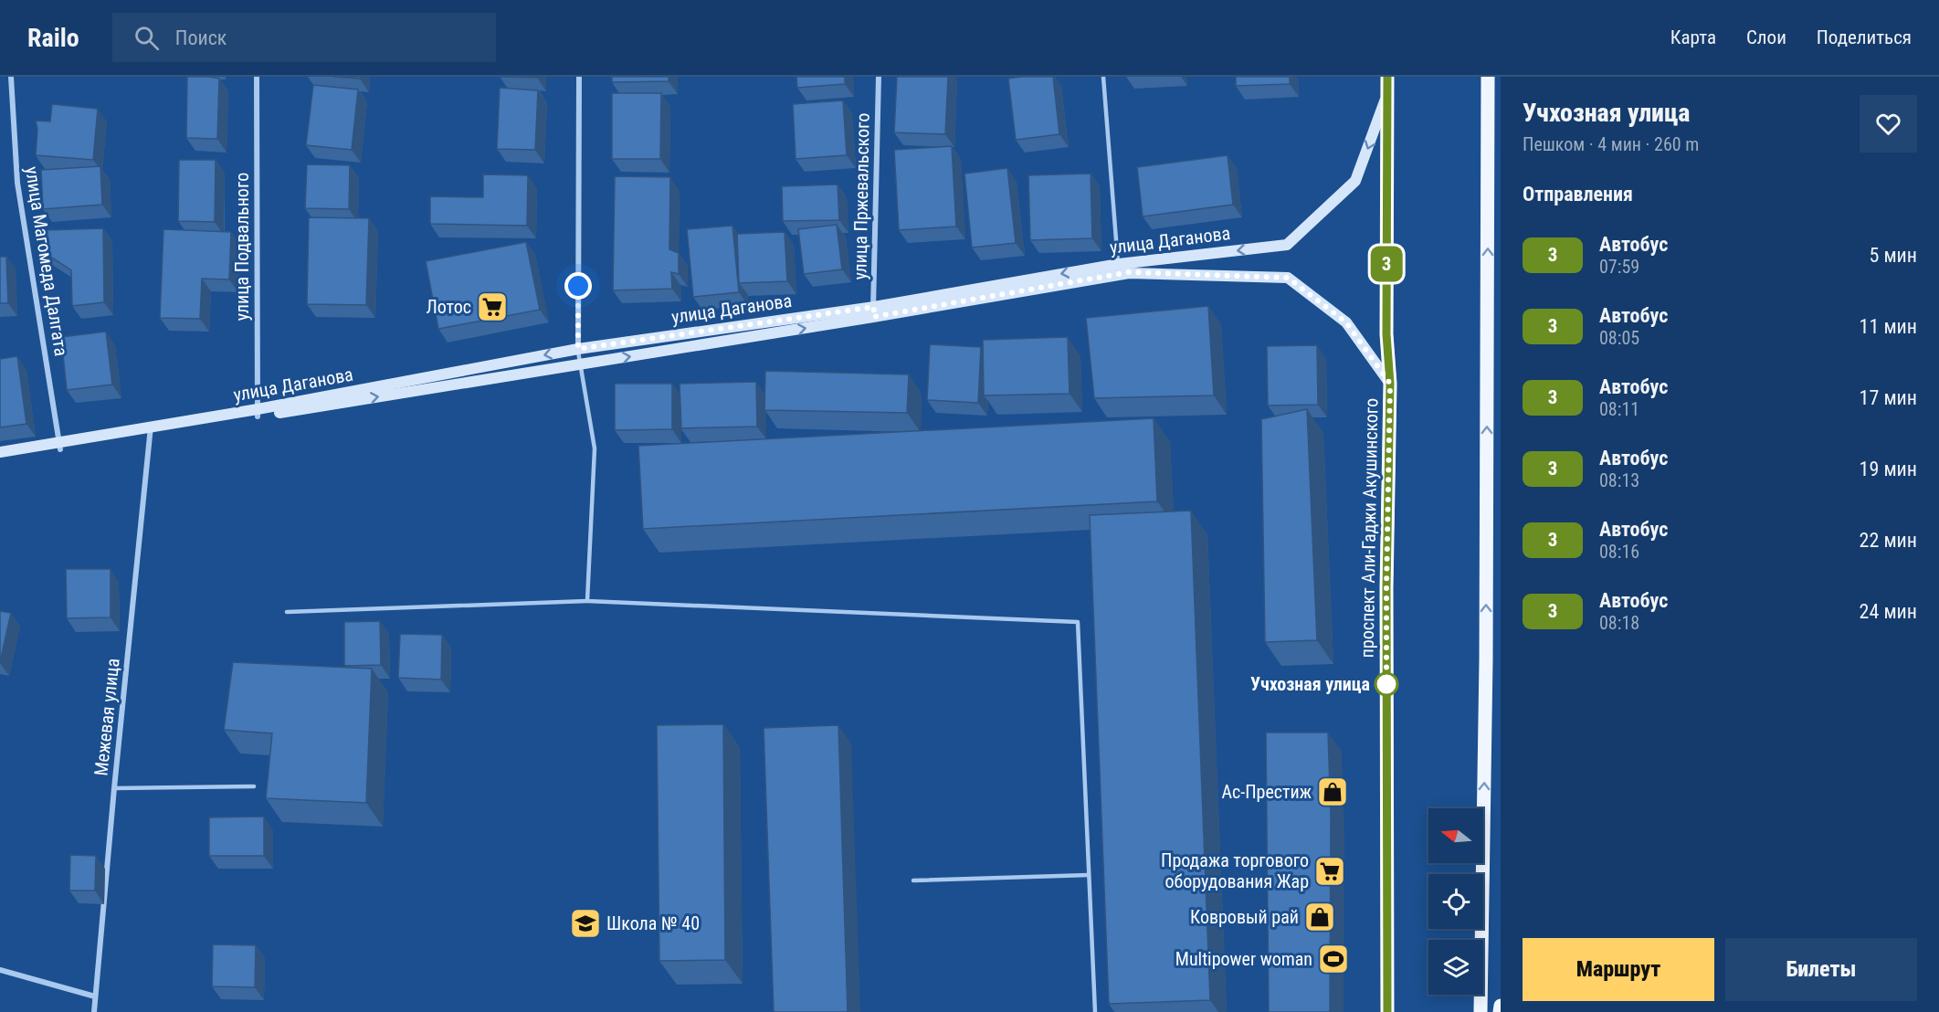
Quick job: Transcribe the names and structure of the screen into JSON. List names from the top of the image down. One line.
{"streets":{"main road":["улица Даганова","проспект Али-Гаджи Акушинского"],"street":["улица Пржевальского","улица Подвального","улица Магомеда Далгата","Межевая улица"]},"crossings":[["улица Пржевальского","улица Даганова"],["улица Даганова","улица Подвального"],["улица Даганова","улица Магомеда Далгата"],["улица Даганова","проспект Али-Гаджи Акушинского"],["улица Даганова","Межевая улица"]],"places":{"supermarket":["Лотос","Продажа торгового оборудования Жар"],"other":["Учхозная улица"],"shop":["Ас-Престиж","Ковровый рай"],"school or university":["Школа № 40"],"sports":["Multipower woman"]},"lines":["bus line 3"],"north":"left","page":{"header":"Railo","search":"Поиск","nav":["Карта","Слои","Поделиться"],"on_map":"3","heading":[["Учхозная улица","Пешком · 4 мин · 260 m"],"Отправления"],"list":[{"mark":"3","name":"Автобус","note":"07:59","value":"5 мин"},{"mark":"3","name":"Автобус","note":"08:05","value":"11 мин"},{"mark":"3","name":"Автобус","note":"08:11","value":"17 мин"},{"mark":"3","name":"Автобус","note":"08:13","value":"19 мин"},{"mark":"3","name":"Автобус","note":"08:16","value":"22 мин"},{"mark":"3","name":"Автобус","note":"08:18","value":"24 мин"}],"buttons":["Маршрут","Билеты"]}}
